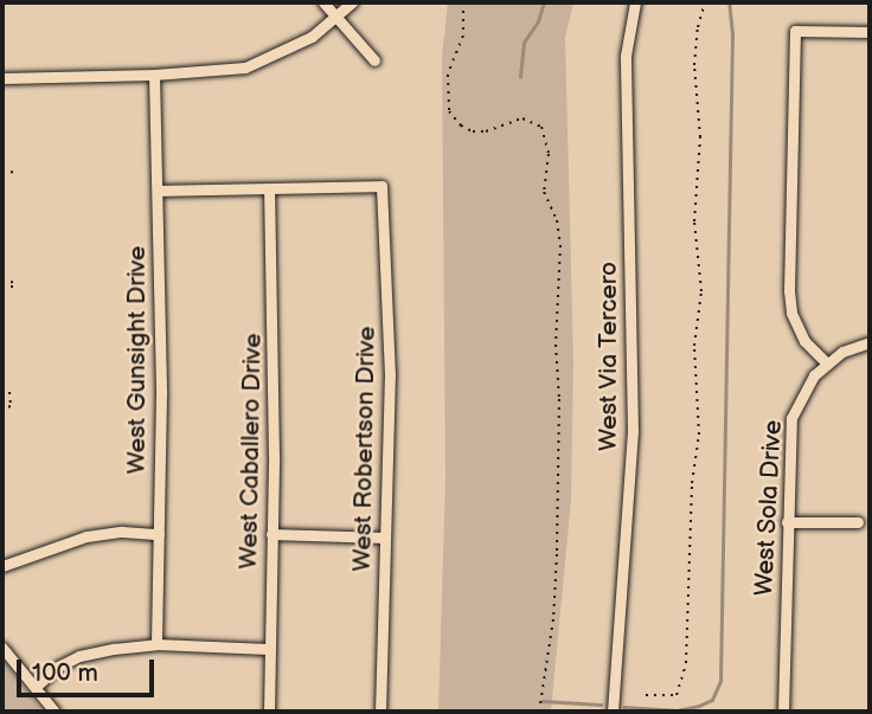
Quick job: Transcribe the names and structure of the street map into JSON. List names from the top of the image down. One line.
{"streets":{"street":["West Via Tercero","West Gunsight Drive","West Robertson Drive","West Caballero Drive","West Sola Drive"]},"crossings":[["West Robertson Drive","West Caballero Drive"]],"scale_bar":"100 m"}
